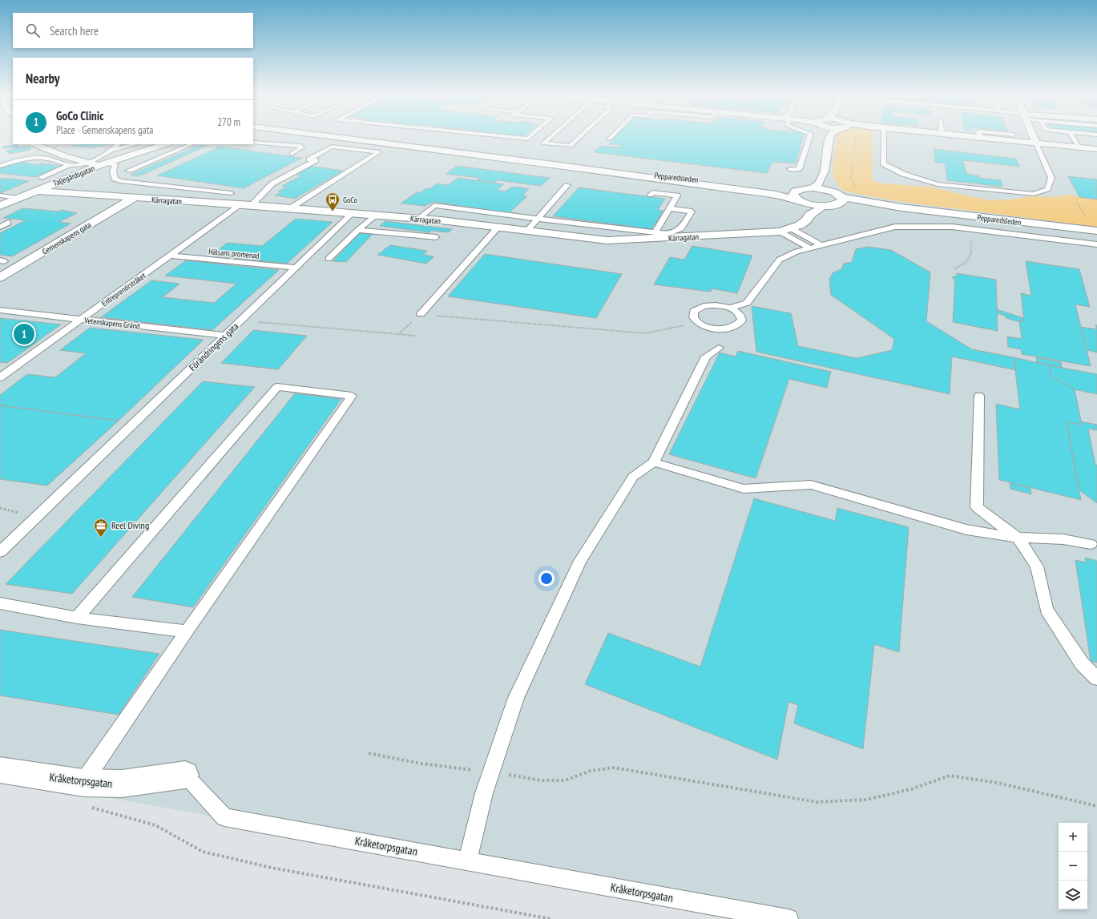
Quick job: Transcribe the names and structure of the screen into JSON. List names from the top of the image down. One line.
{"streets":{"street":["Taljegårdsgatan","Pepparedsleden","Kärragatan","Gemenskapens gata","Kråketorpsgatan"],"lane":["Hälsans promenad","Entreprenörstråket","Vetenskapens Gränd","Förändringens gata"]},"crossings":[["Taljegårdsgatan","Kärragatan"],["Pepparedsleden","Kärragatan"],["Kärragatan","Gemenskapens gata"],["Kärragatan","Entreprenörstråket"],["Kärragatan","Förändringens gata"],["Hälsans promenad","Entreprenörstråket"],["Hälsans promenad","Förändringens gata"],["Entreprenörstråket","Vetenskapens Gränd"],["Vetenskapens Gränd","Förändringens gata"]],"places":{"bus stop":["GoCo"],"office":["Reel Diving"]},"page":{"search":"Search here","heading":"Nearby","list":[{"mark":"1","name":"GoCo Clinic","note":"Place · Gemenskapens gata","value":"270 m"}],"pins":"1","map_buttons":["+","−"]}}
